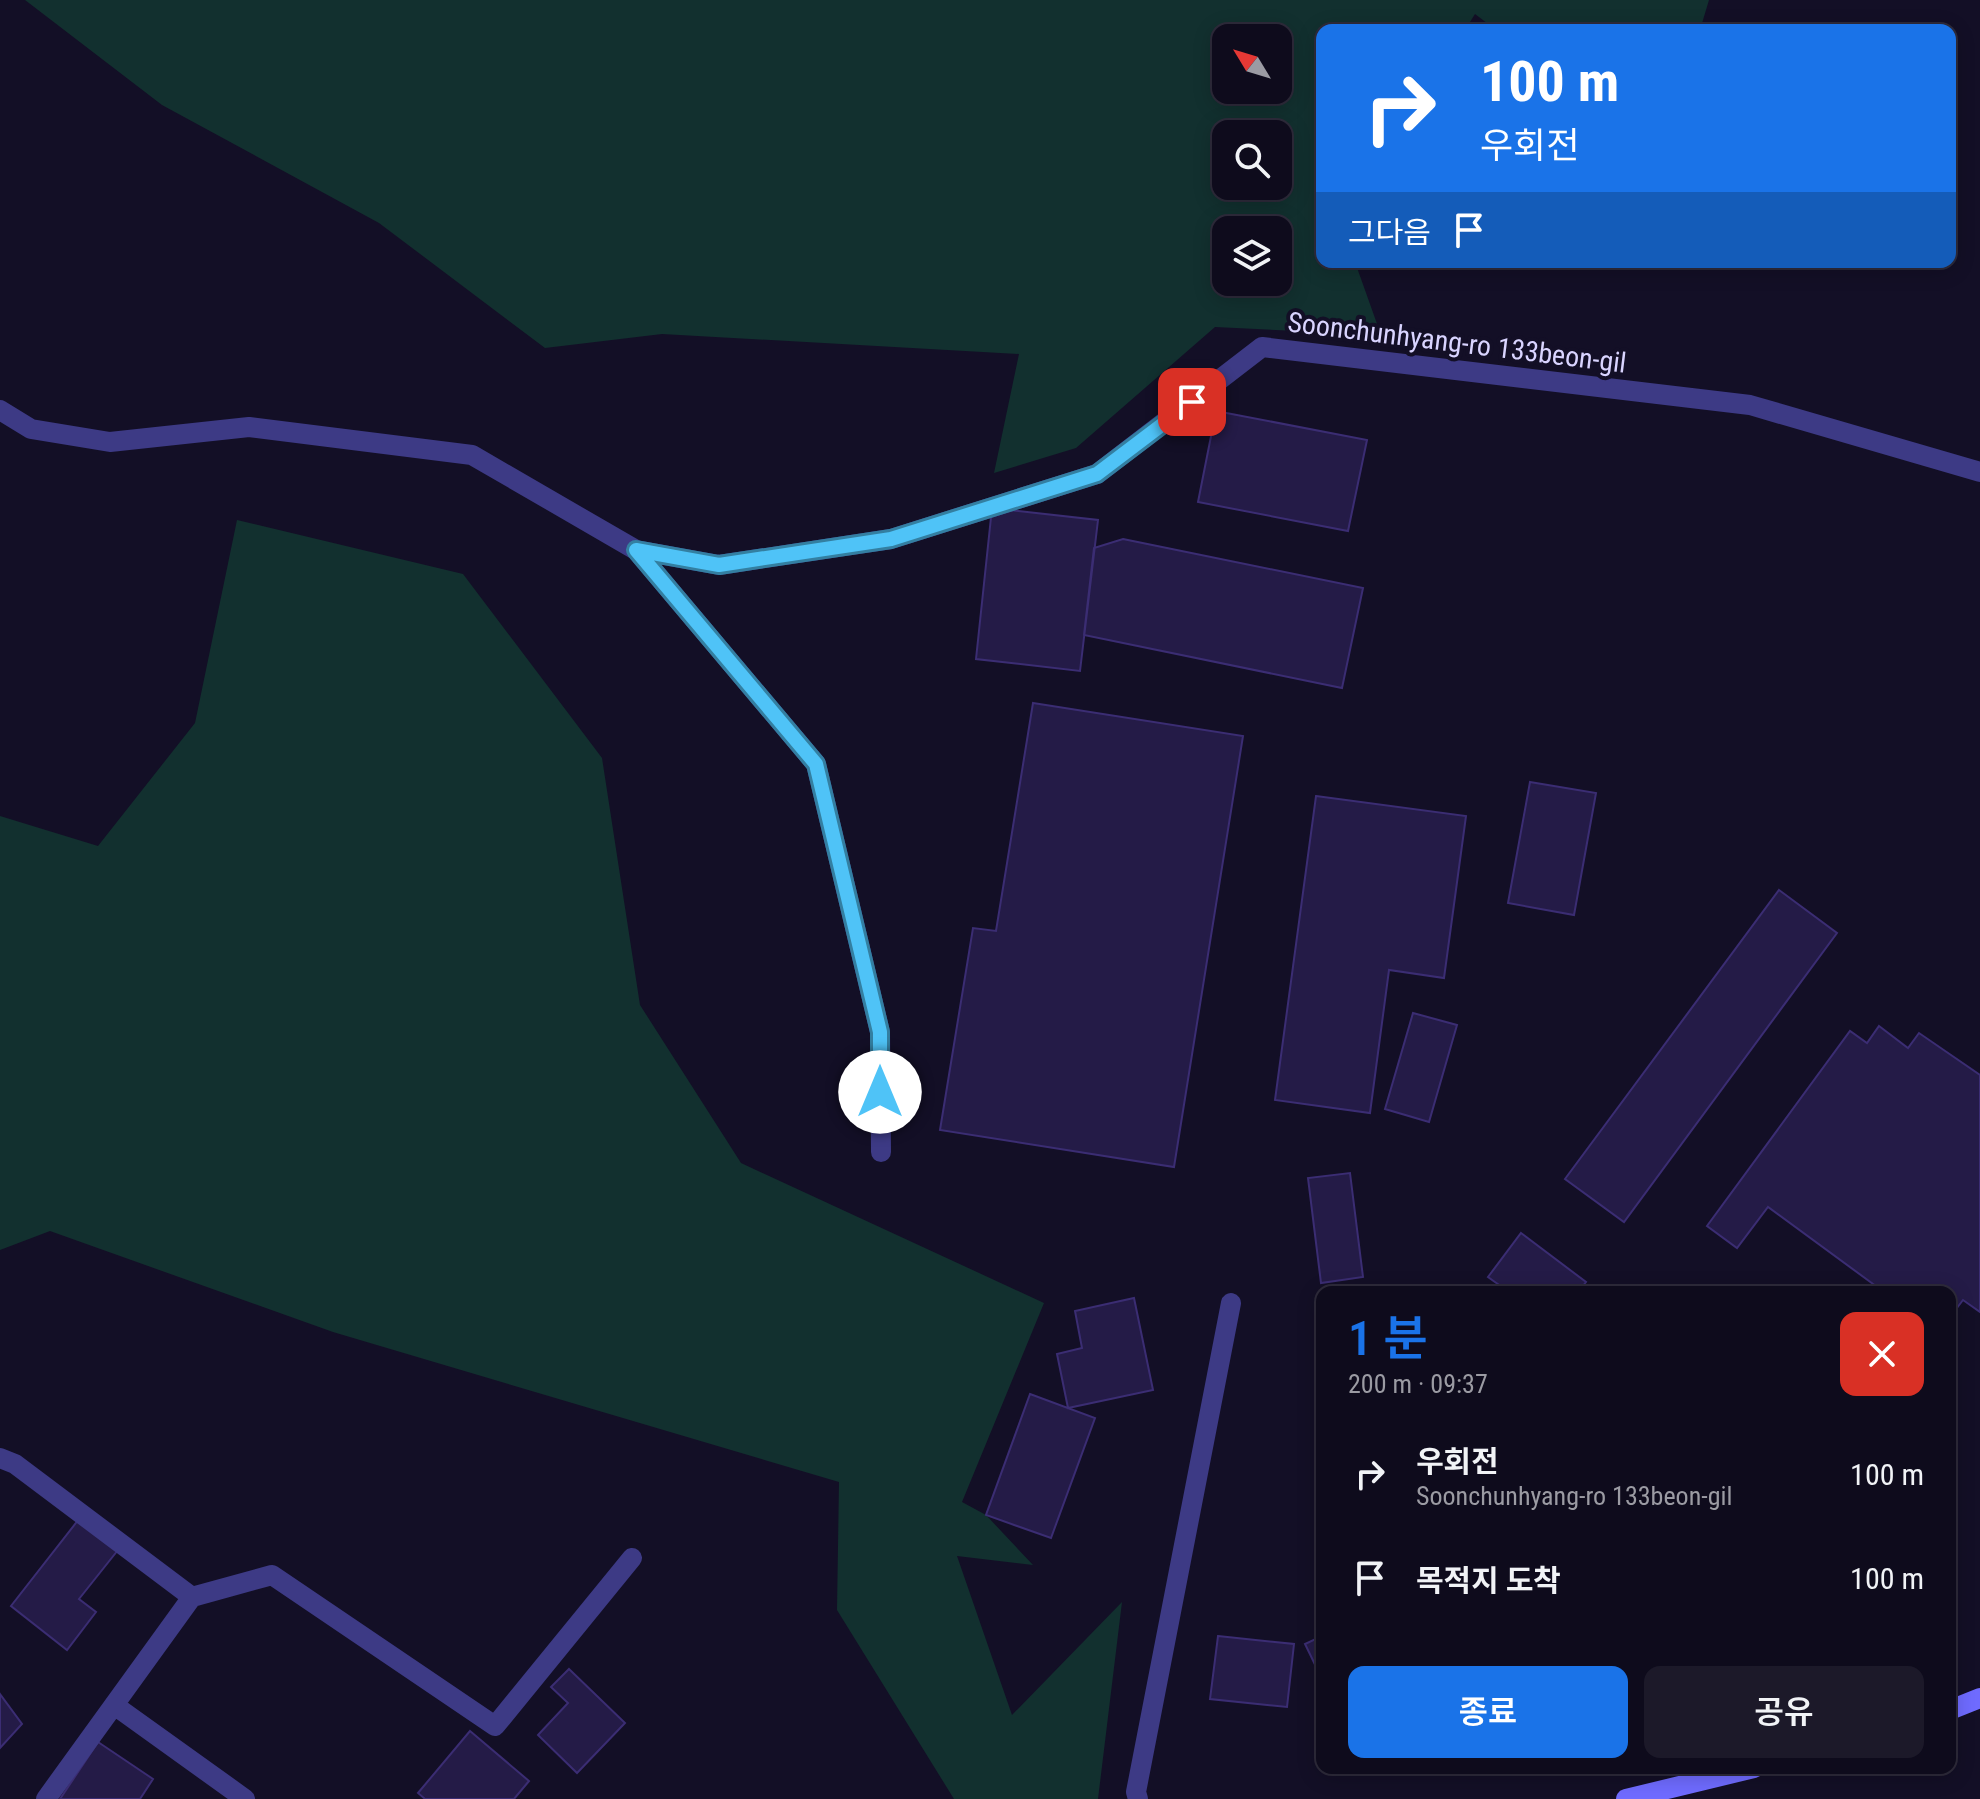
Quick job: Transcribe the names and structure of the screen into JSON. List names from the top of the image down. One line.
{"streets":{"street":["Soonchunhyang-ro 133beon-gil"]},"north":"top left","page":{"turn":["100 m","우회전"],"then":"그다음","heading":["1 분","200 m · 09:37"],"list":[{"name":"우회전","note":"Soonchunhyang-ro 133beon-gil","value":"100 m"},{"name":"목적지 도착","value":"100 m"}],"buttons":["종료","공유"]}}
